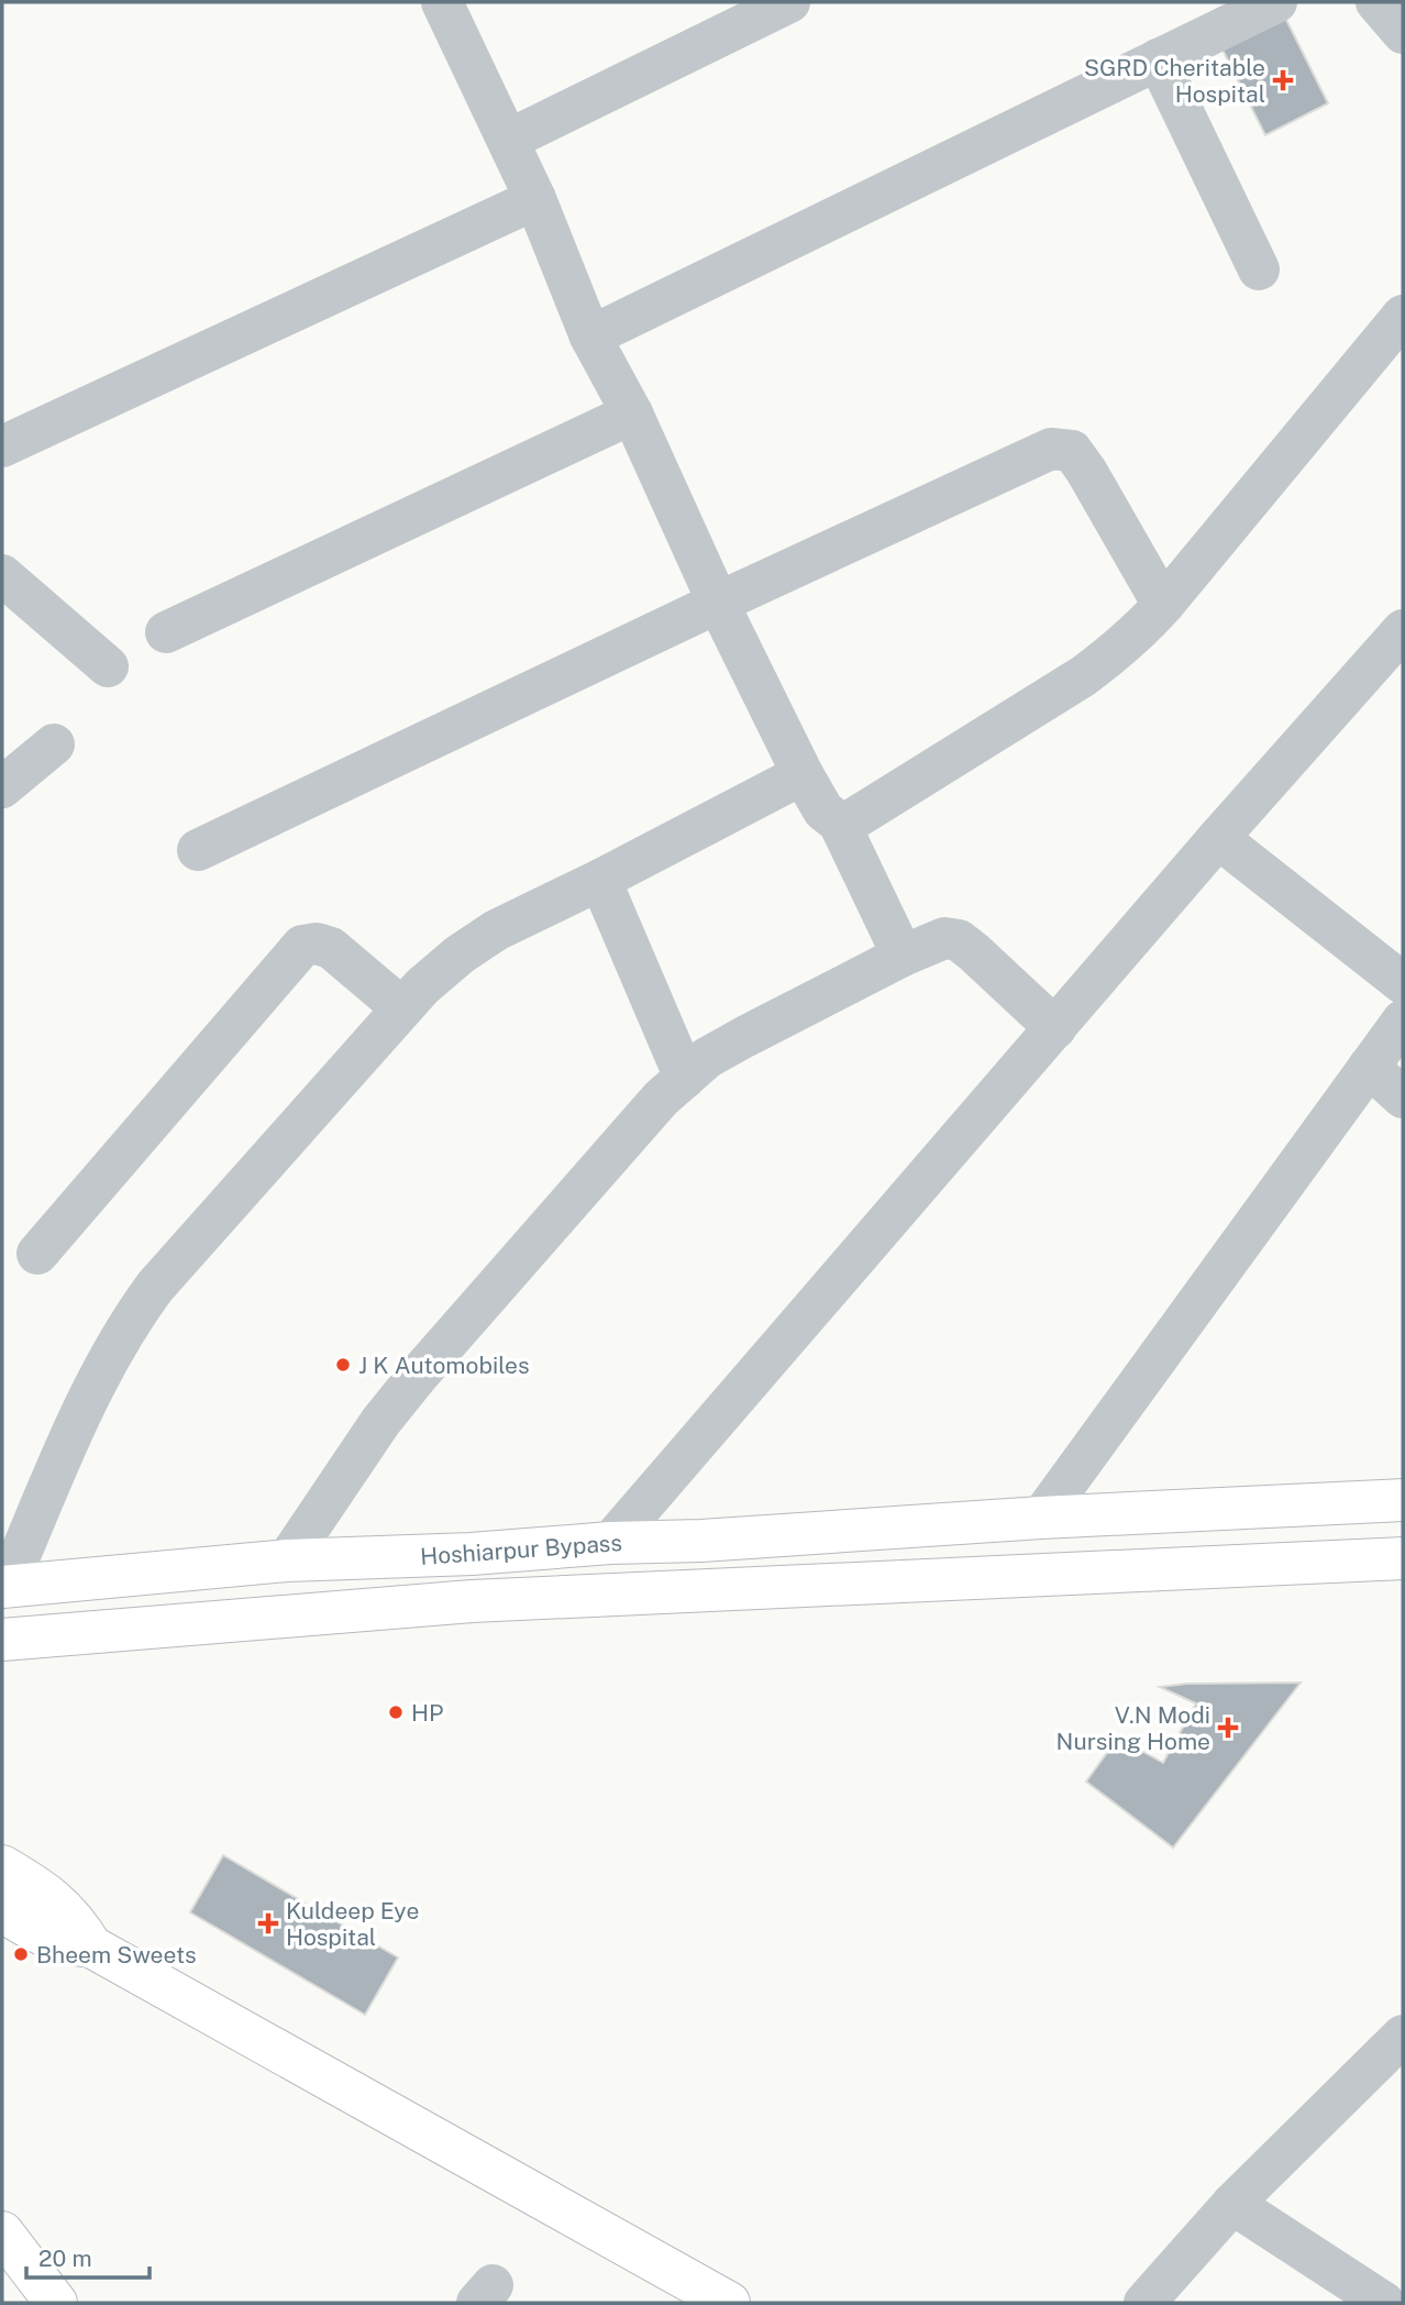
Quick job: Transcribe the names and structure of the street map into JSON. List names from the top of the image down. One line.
{"streets":{"main road":["Hoshiarpur Bypass"]},"places":{"health":["SGRD Cheritable Hospital","V.N Modi Nursing Home","Kuldeep Eye Hospital"],"other":["J K Automobiles","HP","Bheem Sweets"]},"scale_bar":"20 m"}
